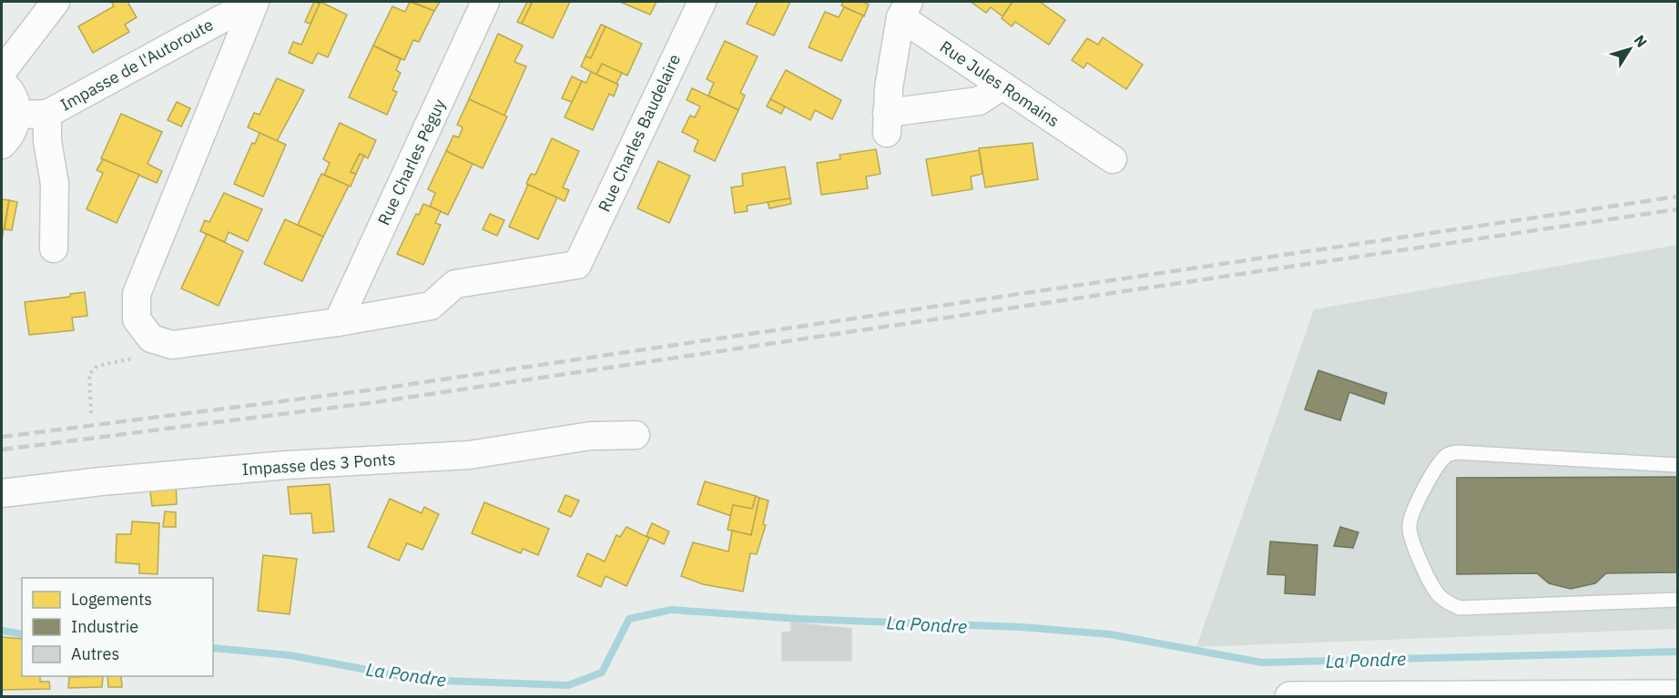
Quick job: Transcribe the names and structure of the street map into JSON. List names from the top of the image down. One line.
{"streets":{"street":["Impasse de l'Autoroute","Rue Jules Romains","Rue Charles Baudelaire","Rue Charles Péguy","Impasse des 3 Ponts"]},"crossings":[["Rue Charles Baudelaire","Rue Charles Péguy"]],"water":["La Pondre"],"legend":["Logements","Industrie","Autres"],"north":"top right"}
